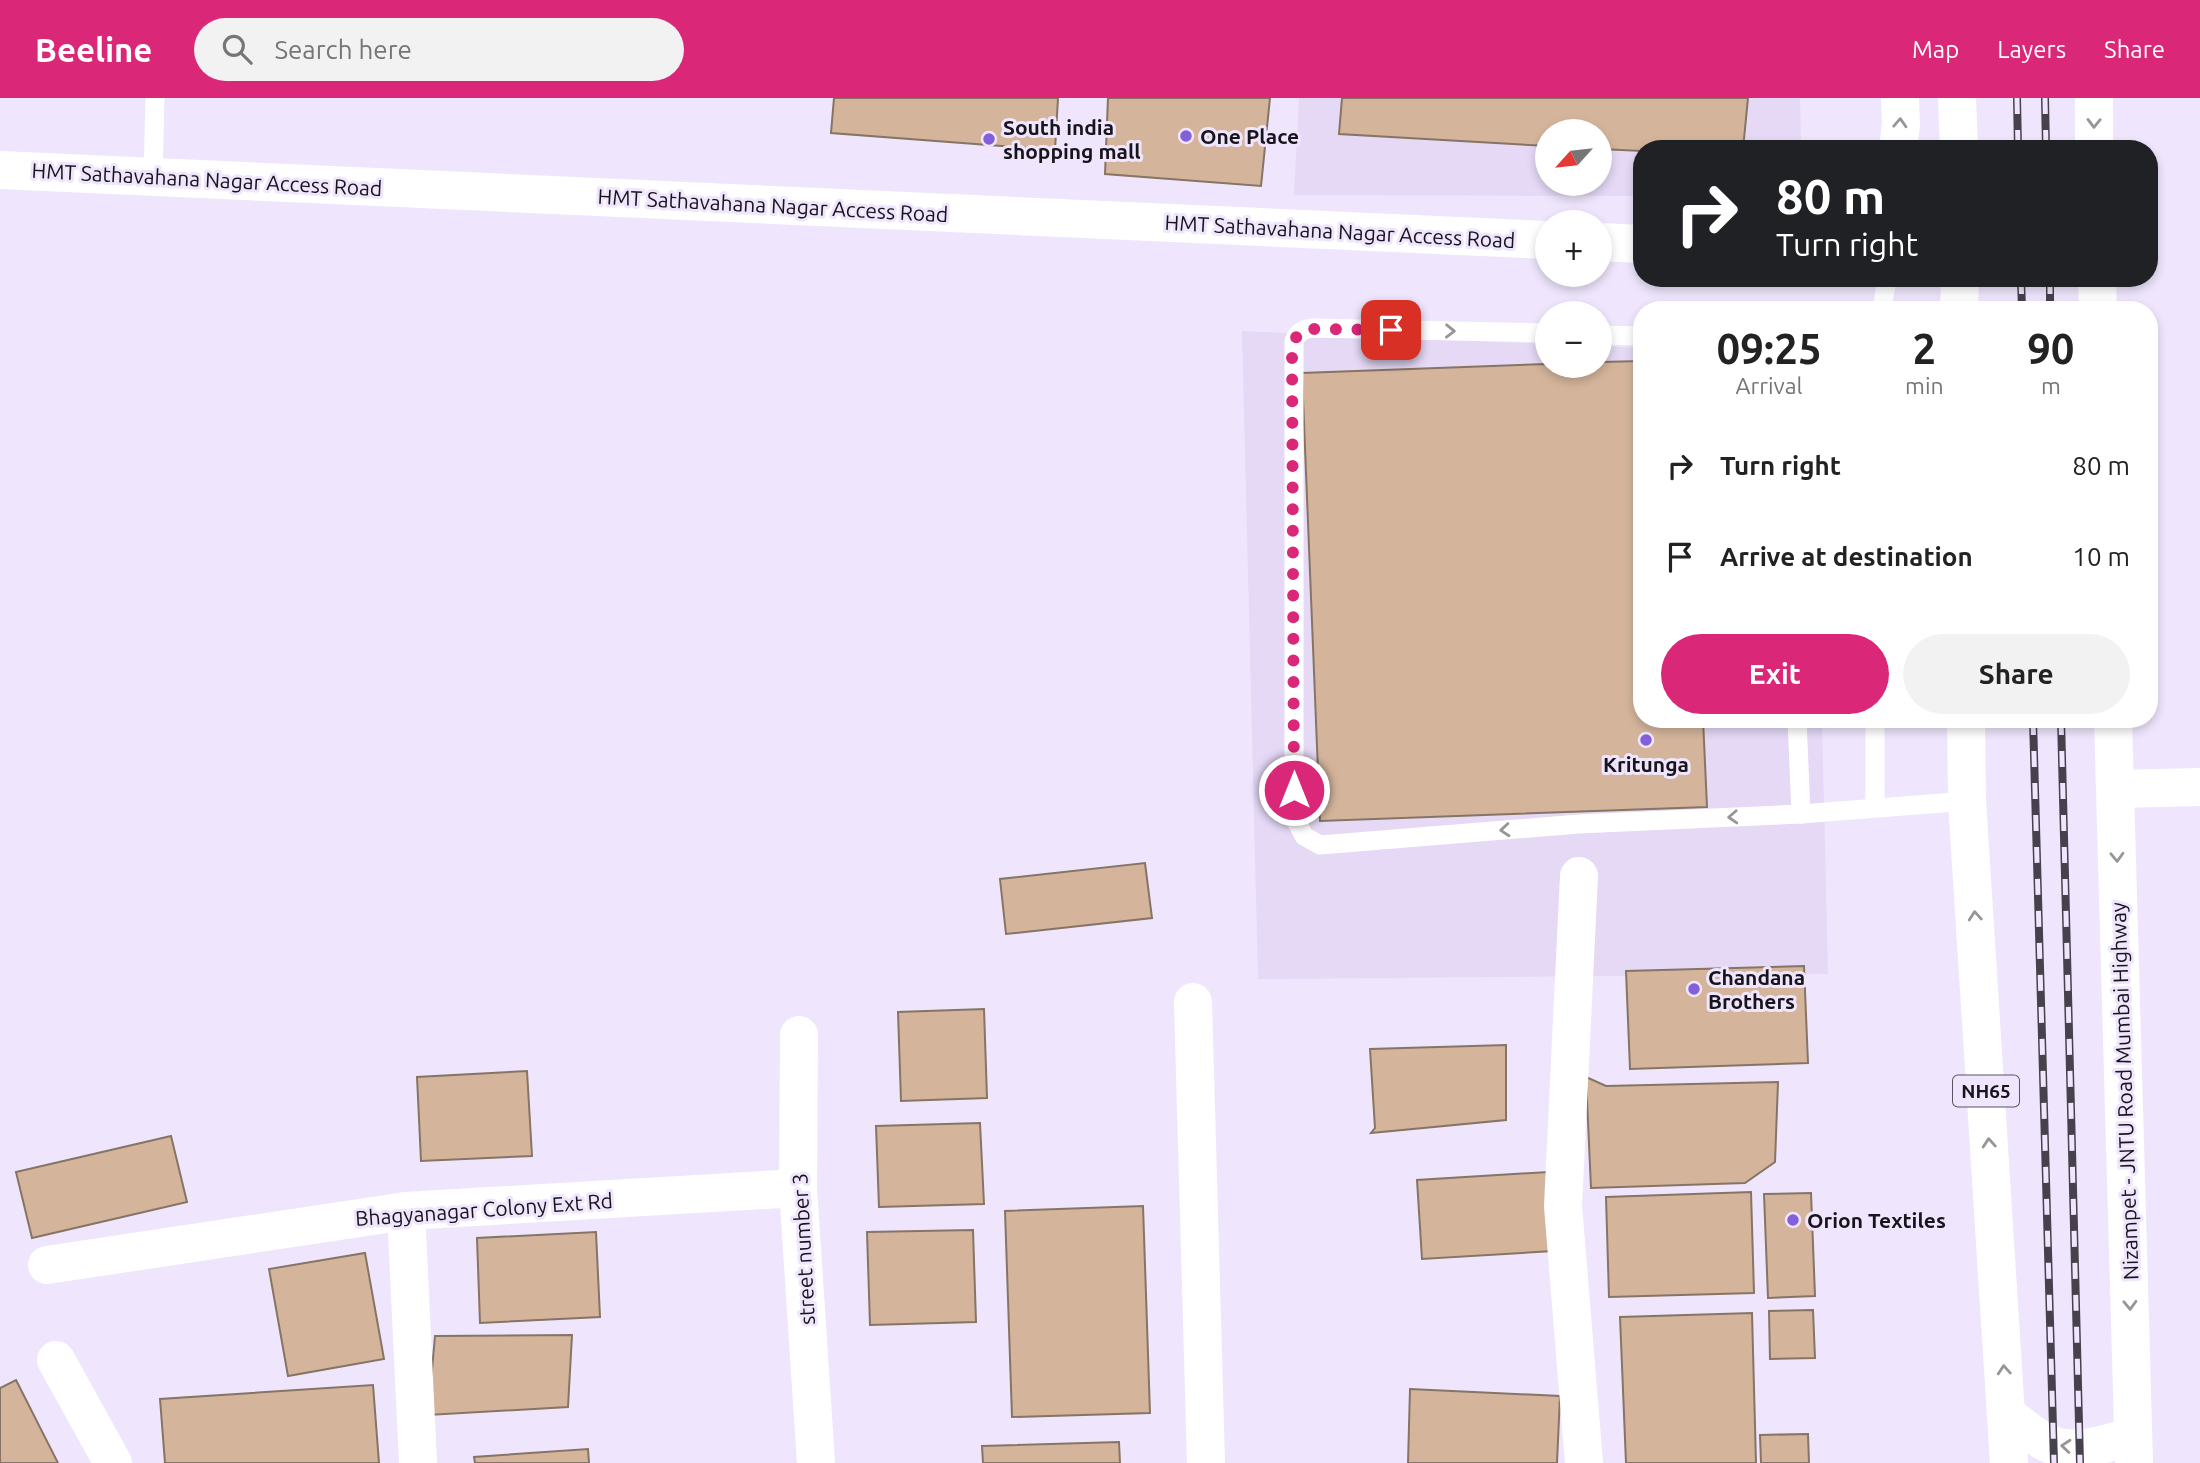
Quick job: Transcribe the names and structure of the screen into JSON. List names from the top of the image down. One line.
{"streets":{"main road":["HMT Sathavahana Nagar Access Road","NH65","Nizampet - JNTU Road Mumbai Highway","Bhagyanagar Colony Ext Rd","street number 3"]},"crossings":[["Bhagyanagar Colony Ext Rd","street number 3"]],"places":["One Place","South india shopping mall","Kritunga","Chandana Brothers","Orion Textiles"],"north":"bottom left","page":{"header":"Beeline","search":"Search here","nav":["Map","Layers","Share"],"map_buttons":["+","−"],"turn":["80 m","Turn right"],"eta":["09:25","Arrival","2","min","90","m"],"list":[{"name":"Turn right","value":"80 m"},{"name":"Arrive at destination","value":"10 m"}],"buttons":["Exit","Share"]}}
